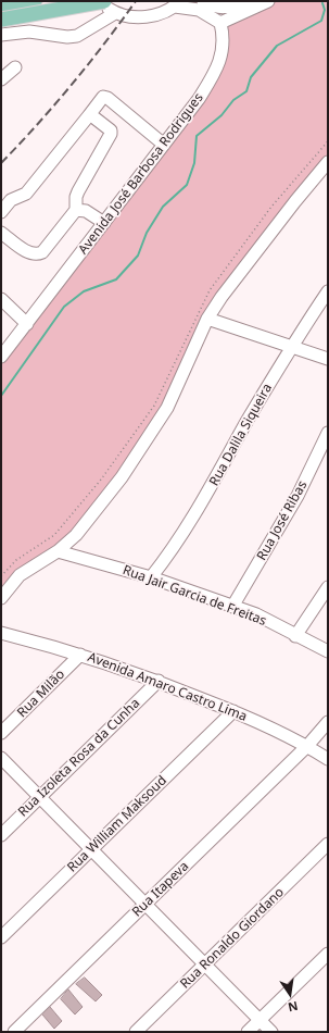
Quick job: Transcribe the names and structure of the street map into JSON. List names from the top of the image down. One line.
{"streets":{"street":["Avenida José Barbosa Rodrigues","Rua Dalila Siqueira","Rua José Ribas","Rua Jair Garcia de Freitas","Avenida Amaro Castro Lima","Rua Milão","Rua Izoleta Rosa da Cunha","Rua William Maksoud","Rua Itapeva","Rua Ronaldo Giordano"]},"crossings":[["Rua Dalila Siqueira","Rua Jair Garcia de Freitas"],["Rua José Ribas","Rua Jair Garcia de Freitas"],["Avenida Amaro Castro Lima","Rua Milão"],["Avenida Amaro Castro Lima","Rua Izoleta Rosa da Cunha"],["Avenida Amaro Castro Lima","Rua William Maksoud"],["Avenida Amaro Castro Lima","Rua Itapeva"]],"north":"bottom"}
